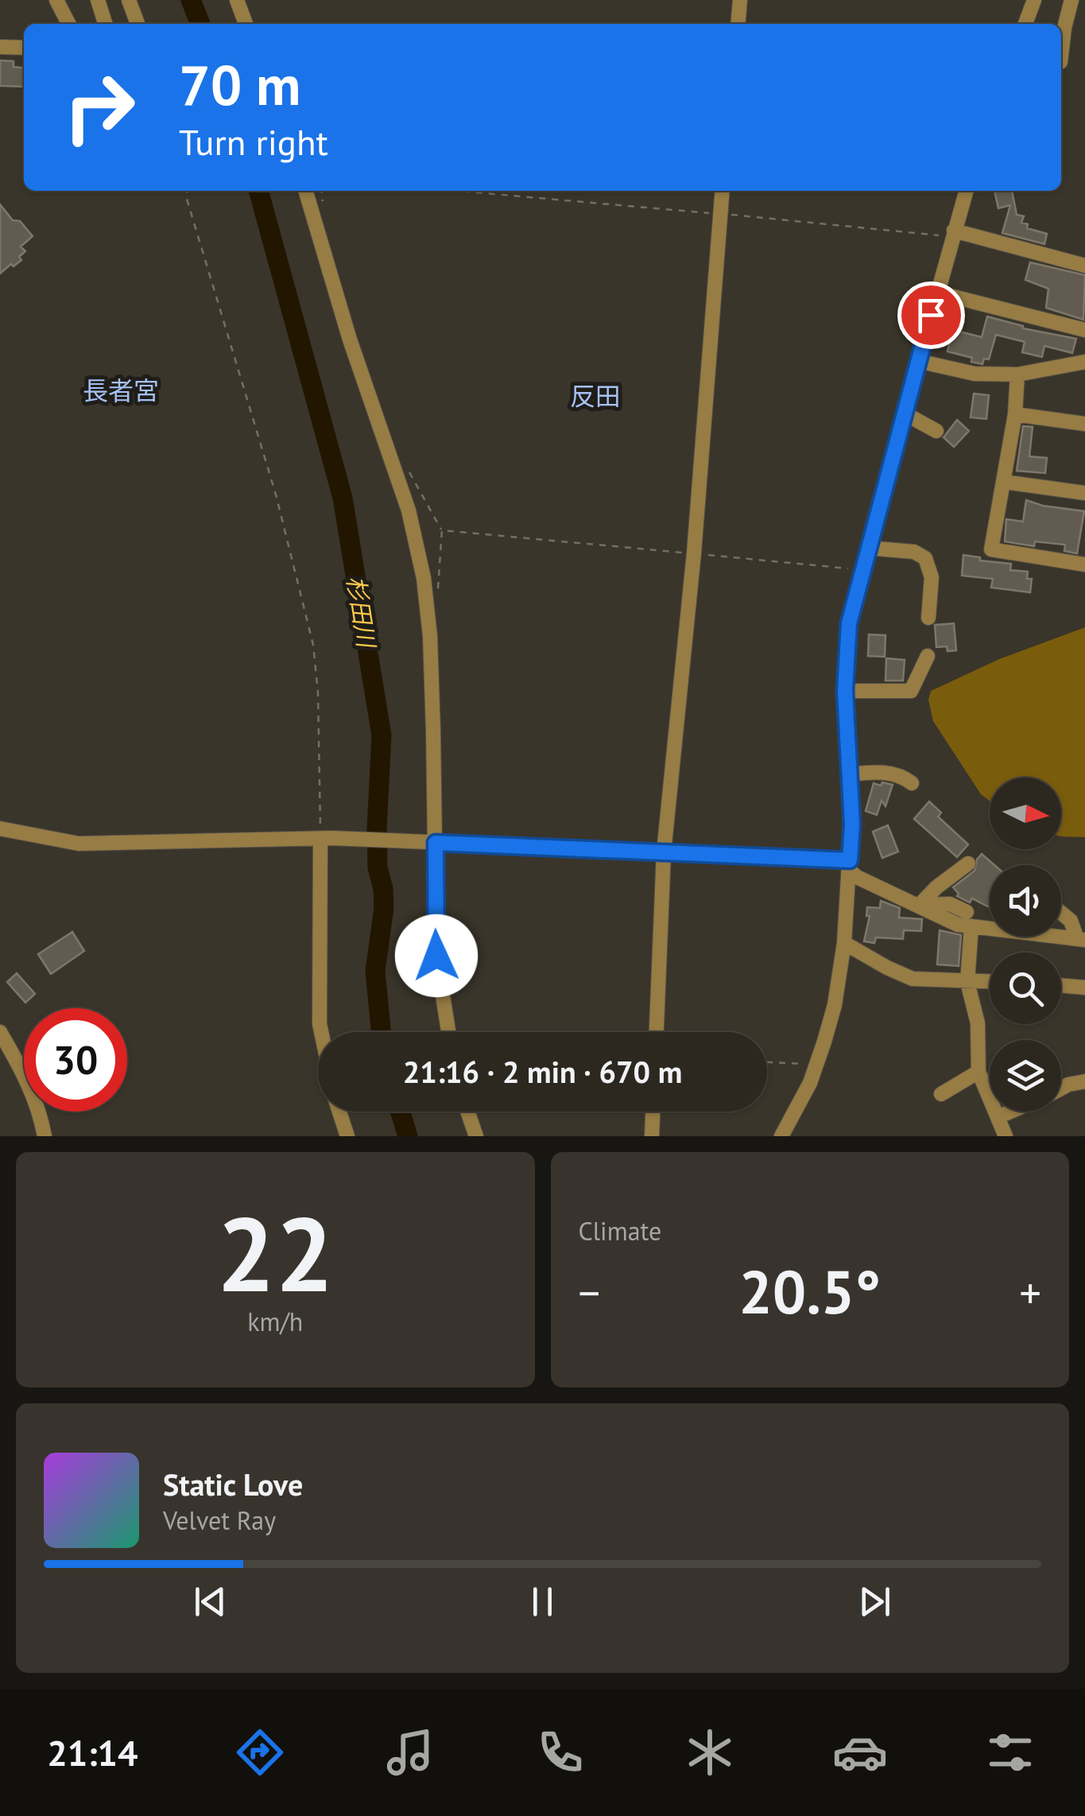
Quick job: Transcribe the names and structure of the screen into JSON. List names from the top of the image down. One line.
{"districts":["長者宮","反田"],"water":["杉田川"],"north":"right","page":{"turn":["70 m","Turn right"],"limit":"30","trip":"21:16 · 2 min · 670 m","tile":[["22","km/h"],"Climate"],"heat":["−","20.5°","+"],"song":["Static Love","Velvet Ray"],"tabs":"21:14"}}
